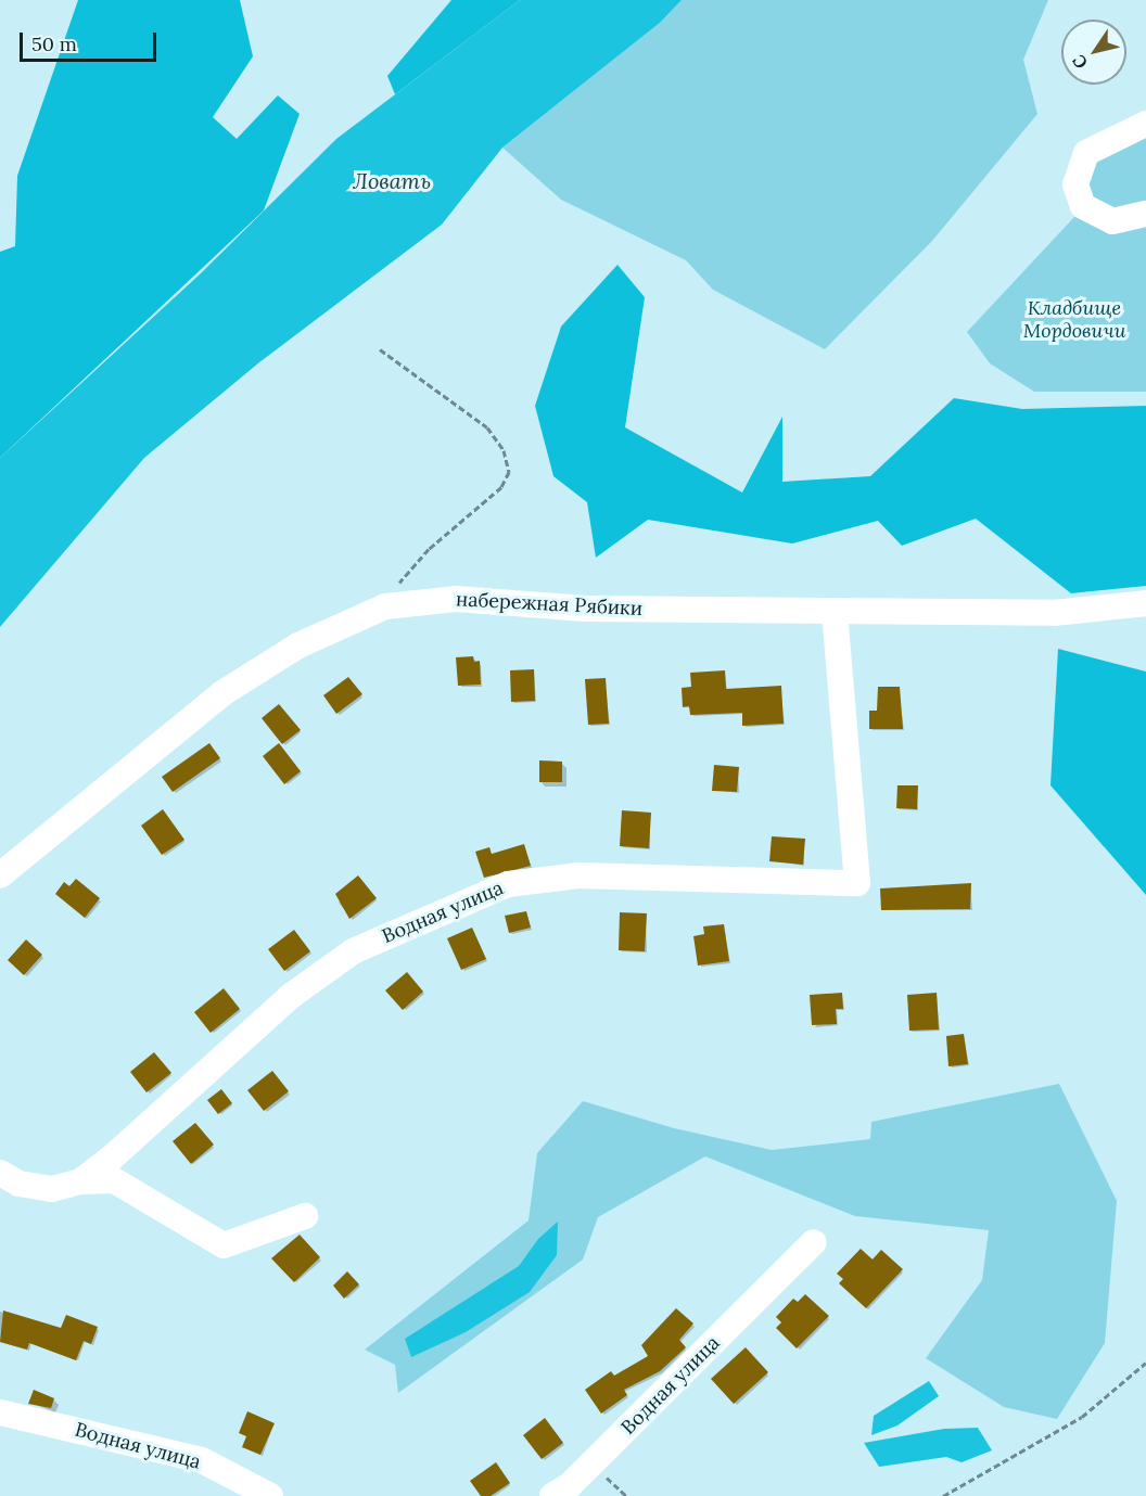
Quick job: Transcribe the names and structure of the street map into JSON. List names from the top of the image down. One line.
{"streets":{"street":["набережная Рябики","Водная улица"]},"crossings":[["набережная Рябики","Водная улица"]],"water":["Ловать"],"parks":["Кладбище Мордовичи"],"scale_bar":"50 m","north":"bottom left"}
